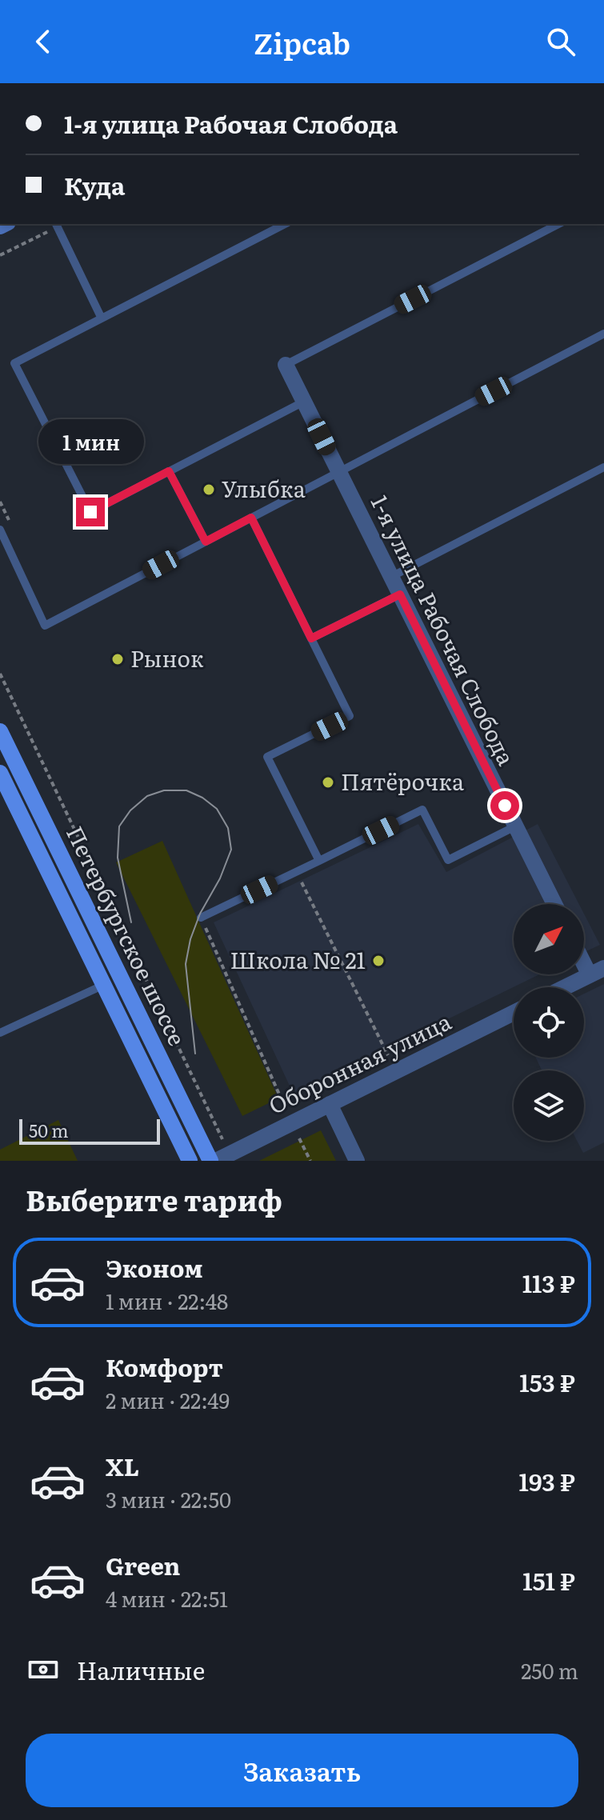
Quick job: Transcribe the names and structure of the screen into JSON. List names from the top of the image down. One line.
{"streets":{"main road":["Петербургское шоссе"],"street":["1-я улица Рабочая Слобода","Оборонная улица"]},"places":["Улыбка","Рынок","Пятёрочка","Школа № 21"],"scale_bar":"50 m","north":"top right","page":{"header":"Zipcab","banner":["1-я улица Рабочая Слобода","Куда"],"bubble":"1 мин","scale":"50 m","heading":"Выберите тариф","list":[{"name":"Эконом","note":"1 мин · 22:48","value":"113 ₽"},{"name":"Комфорт","note":"2 мин · 22:49","value":"153 ₽"},{"name":"XL","note":"3 мин · 22:50","value":"193 ₽"},{"name":"Green","note":"4 мин · 22:51","value":"151 ₽"}],"pay":["Наличные","250 m"],"buttons":"Заказать"}}
